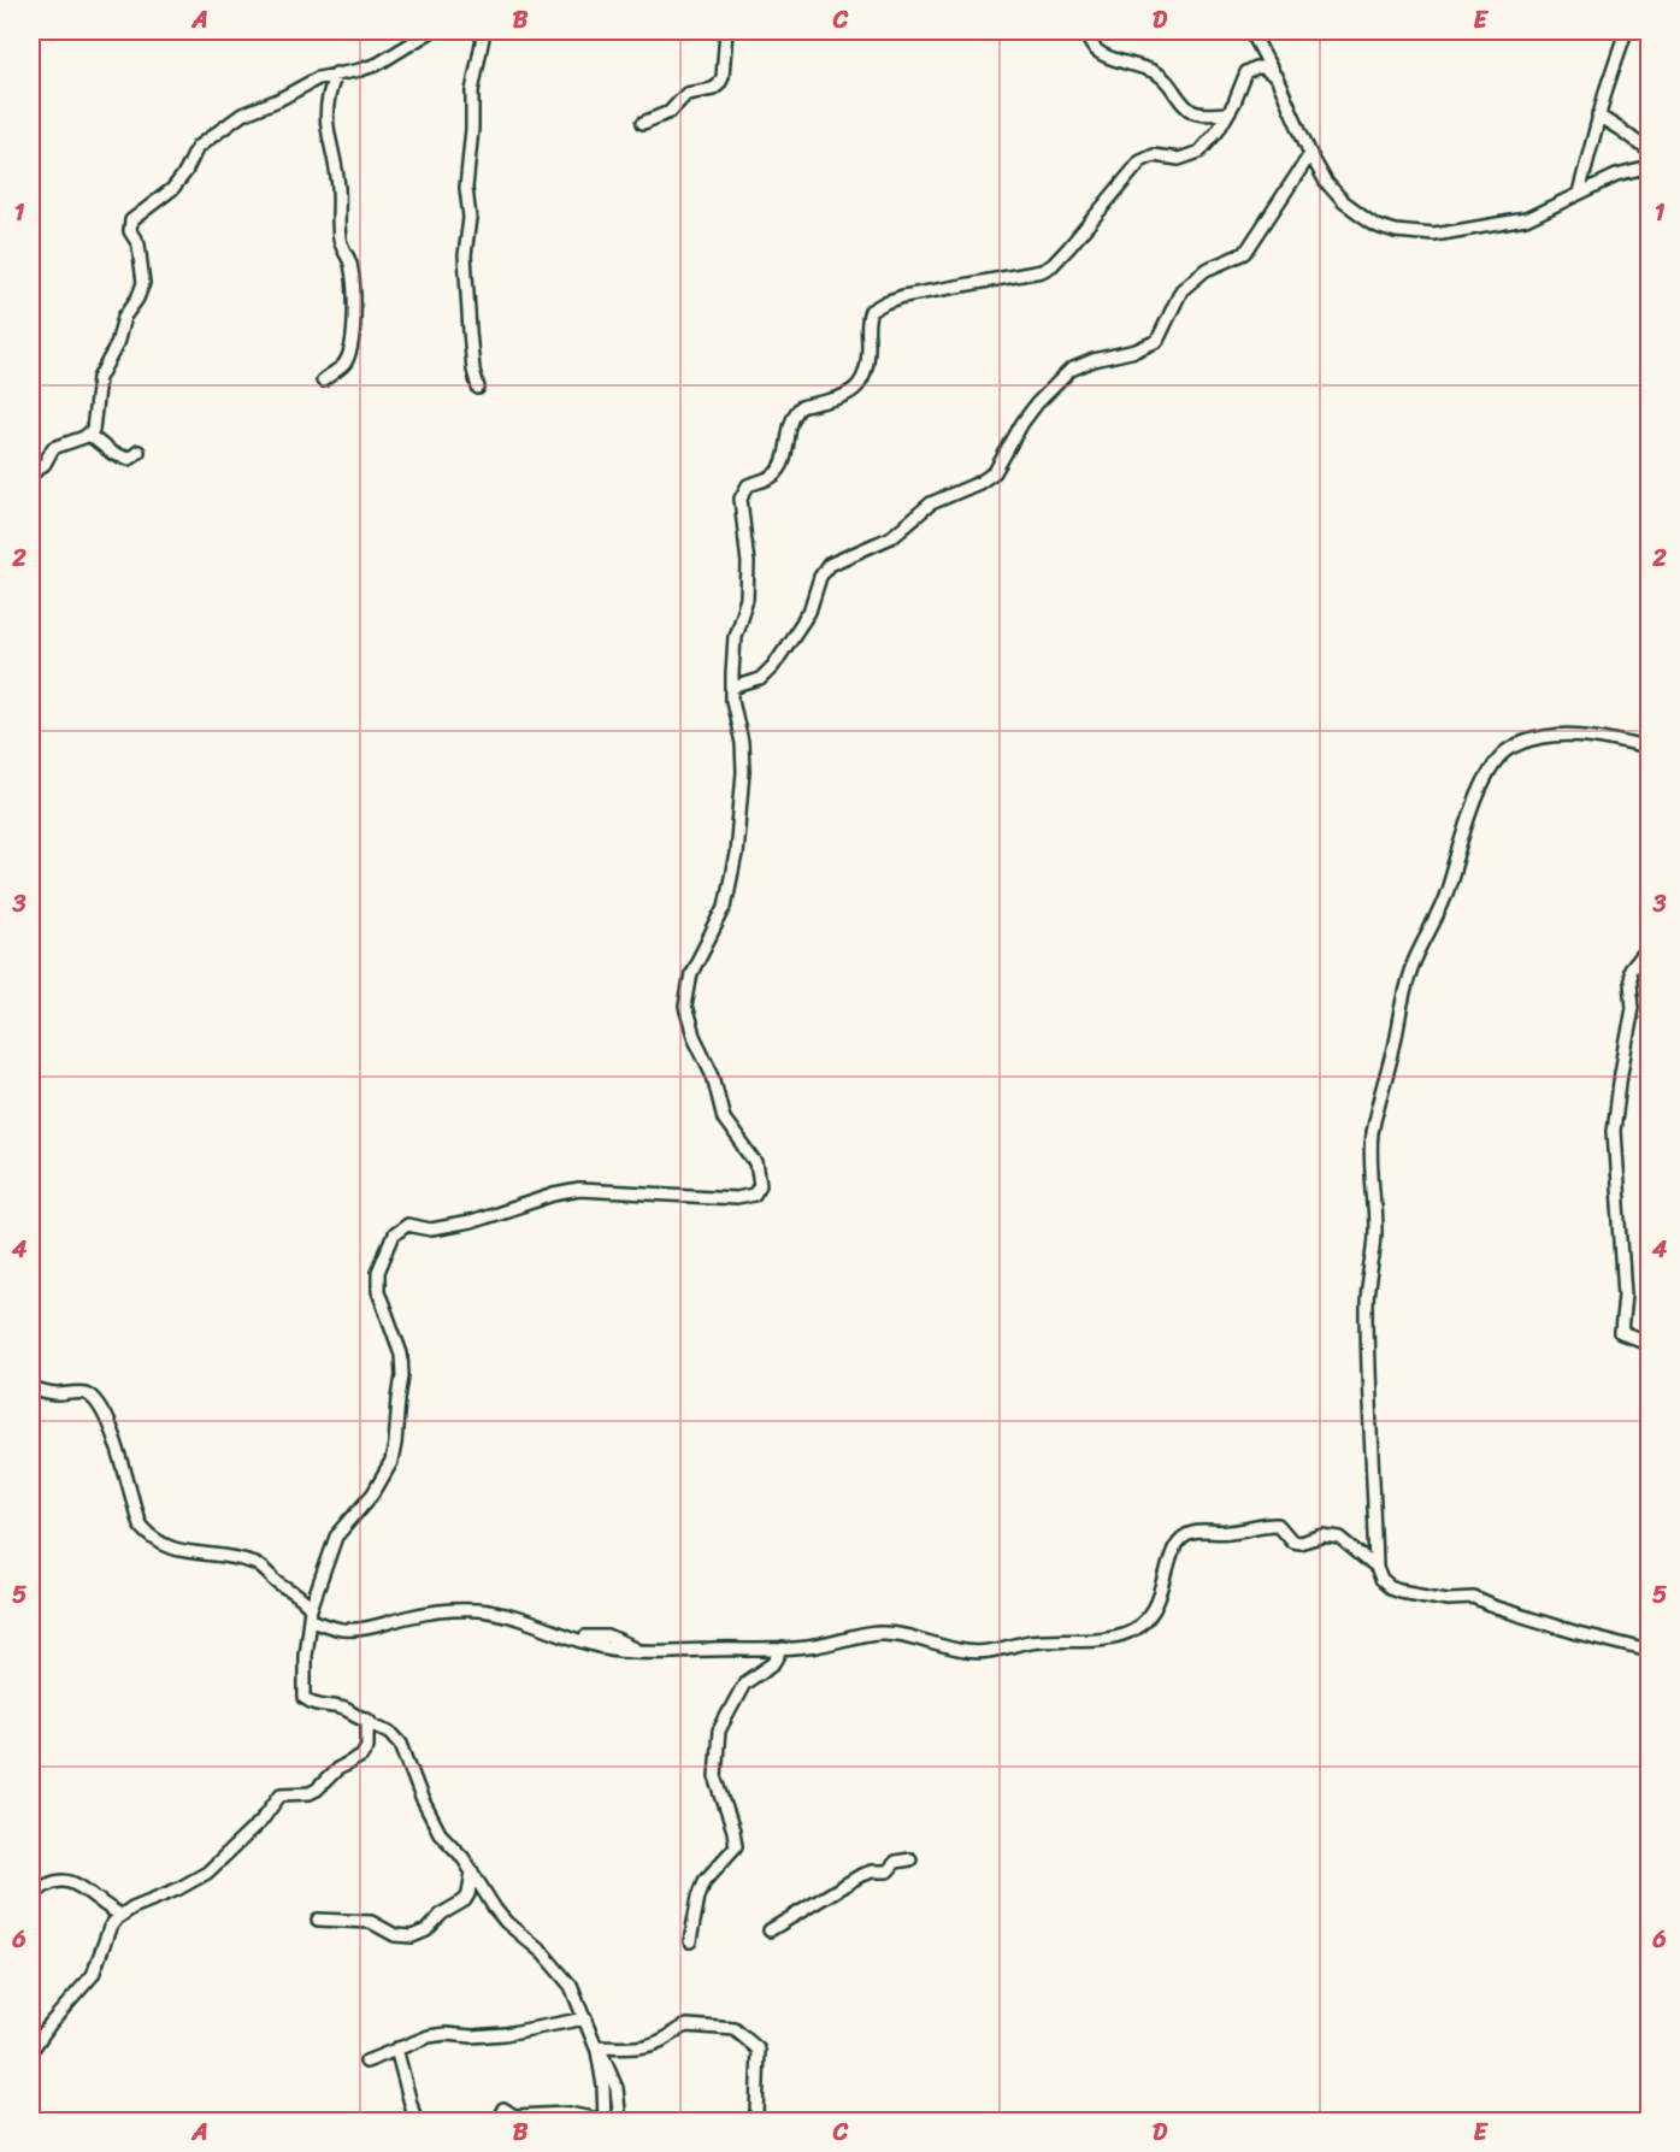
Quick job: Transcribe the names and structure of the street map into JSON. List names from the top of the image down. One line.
{"grid":{"columns":["A","B","C","D","E"],"rows":["1","2","3","4","5","6"]}}
